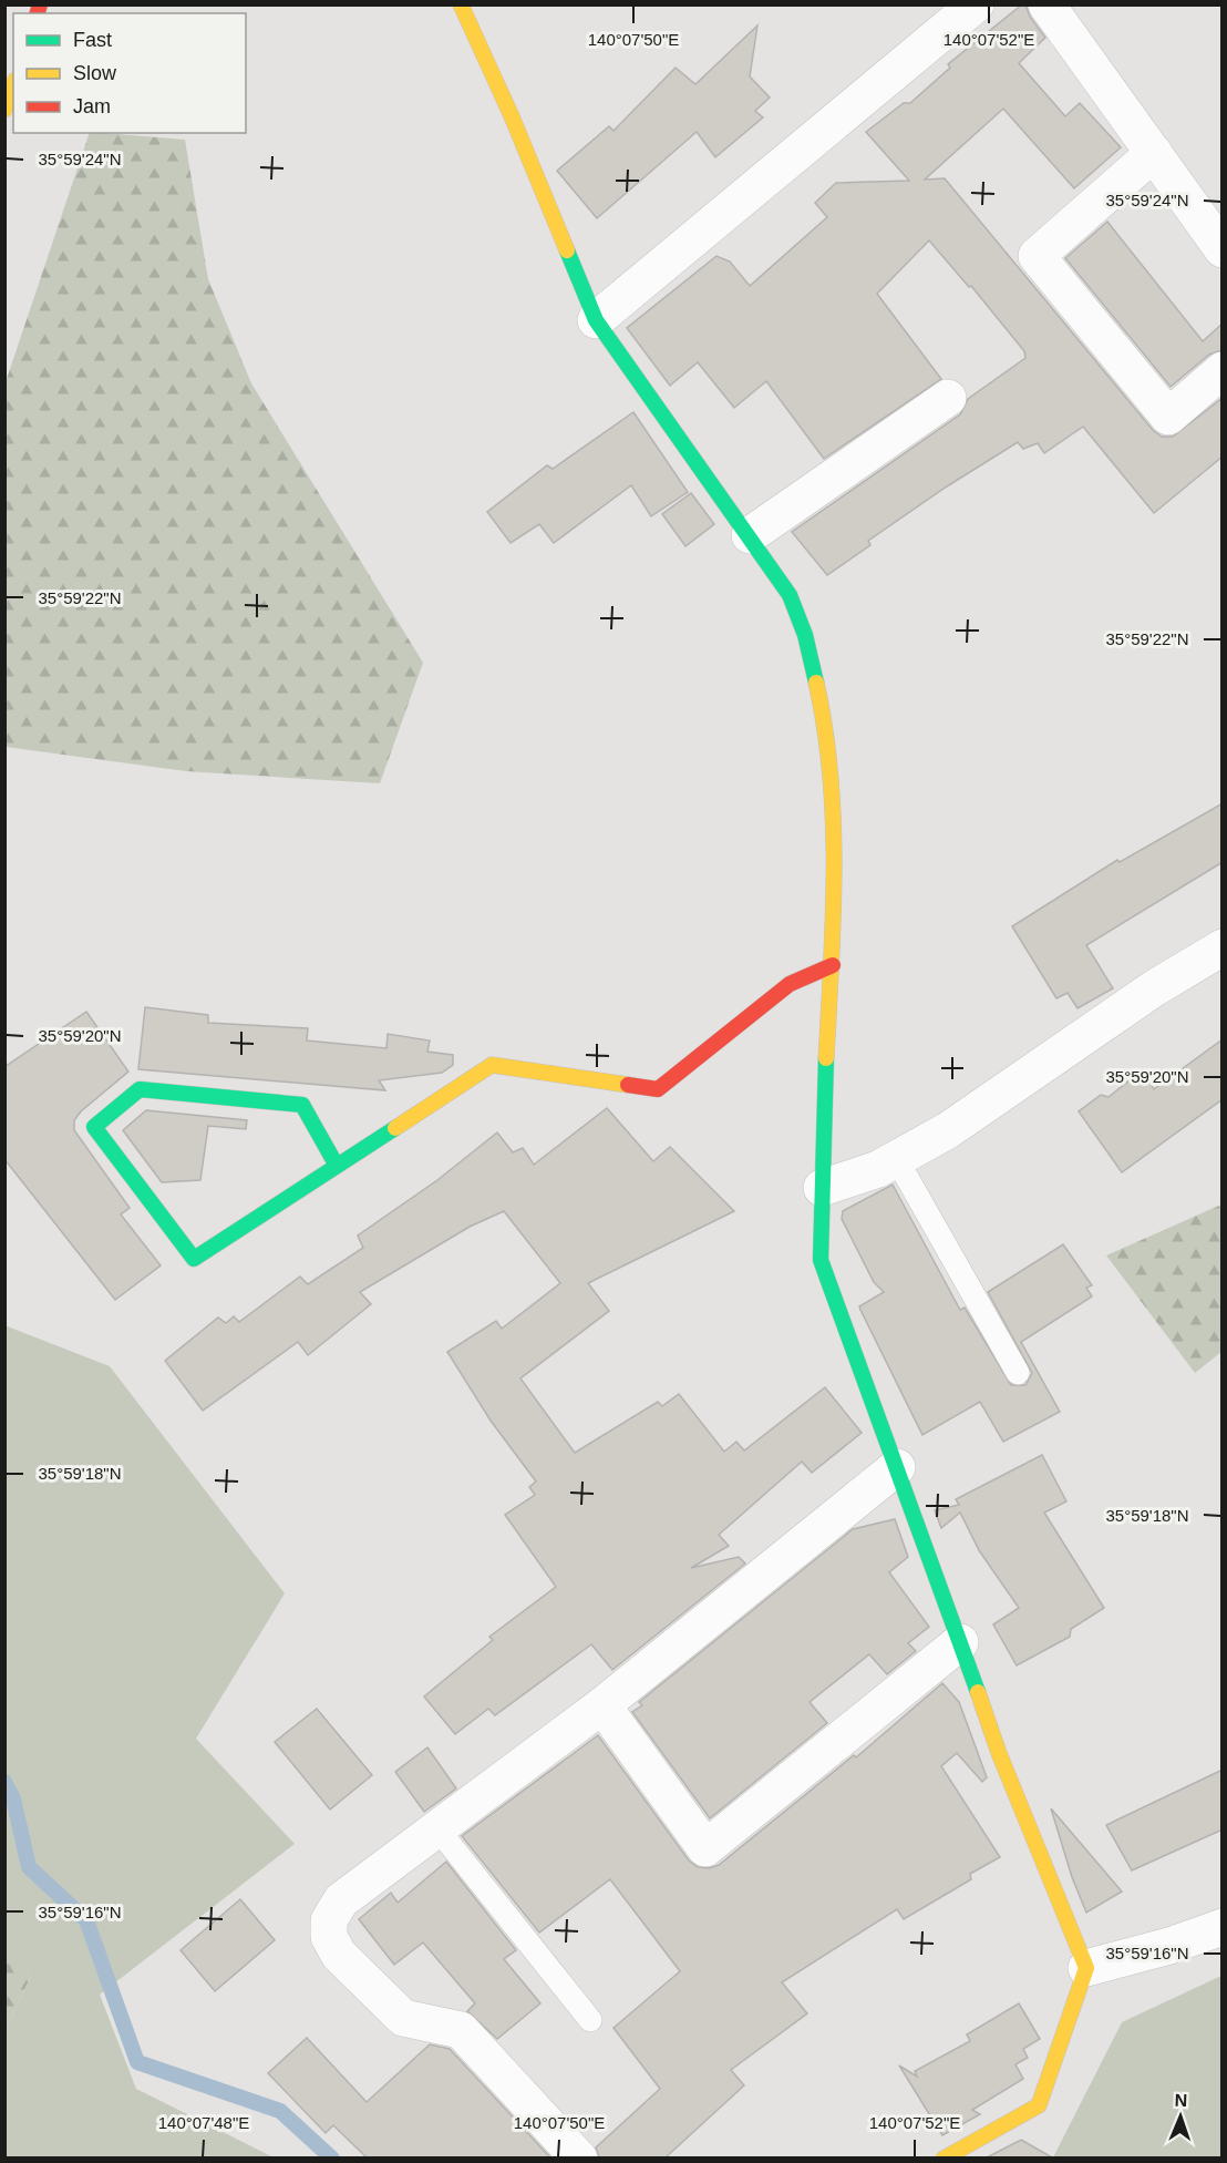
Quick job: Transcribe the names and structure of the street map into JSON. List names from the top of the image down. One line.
{"legend":["Fast","Slow","Jam"],"north":"top","coordinates":["140°07'50\"E","140°07'52\"E","35°59'24\"N","35°59'22\"N","35°59'20\"N","35°59'18\"N","35°59'16\"N","140°07'48\"E"]}
